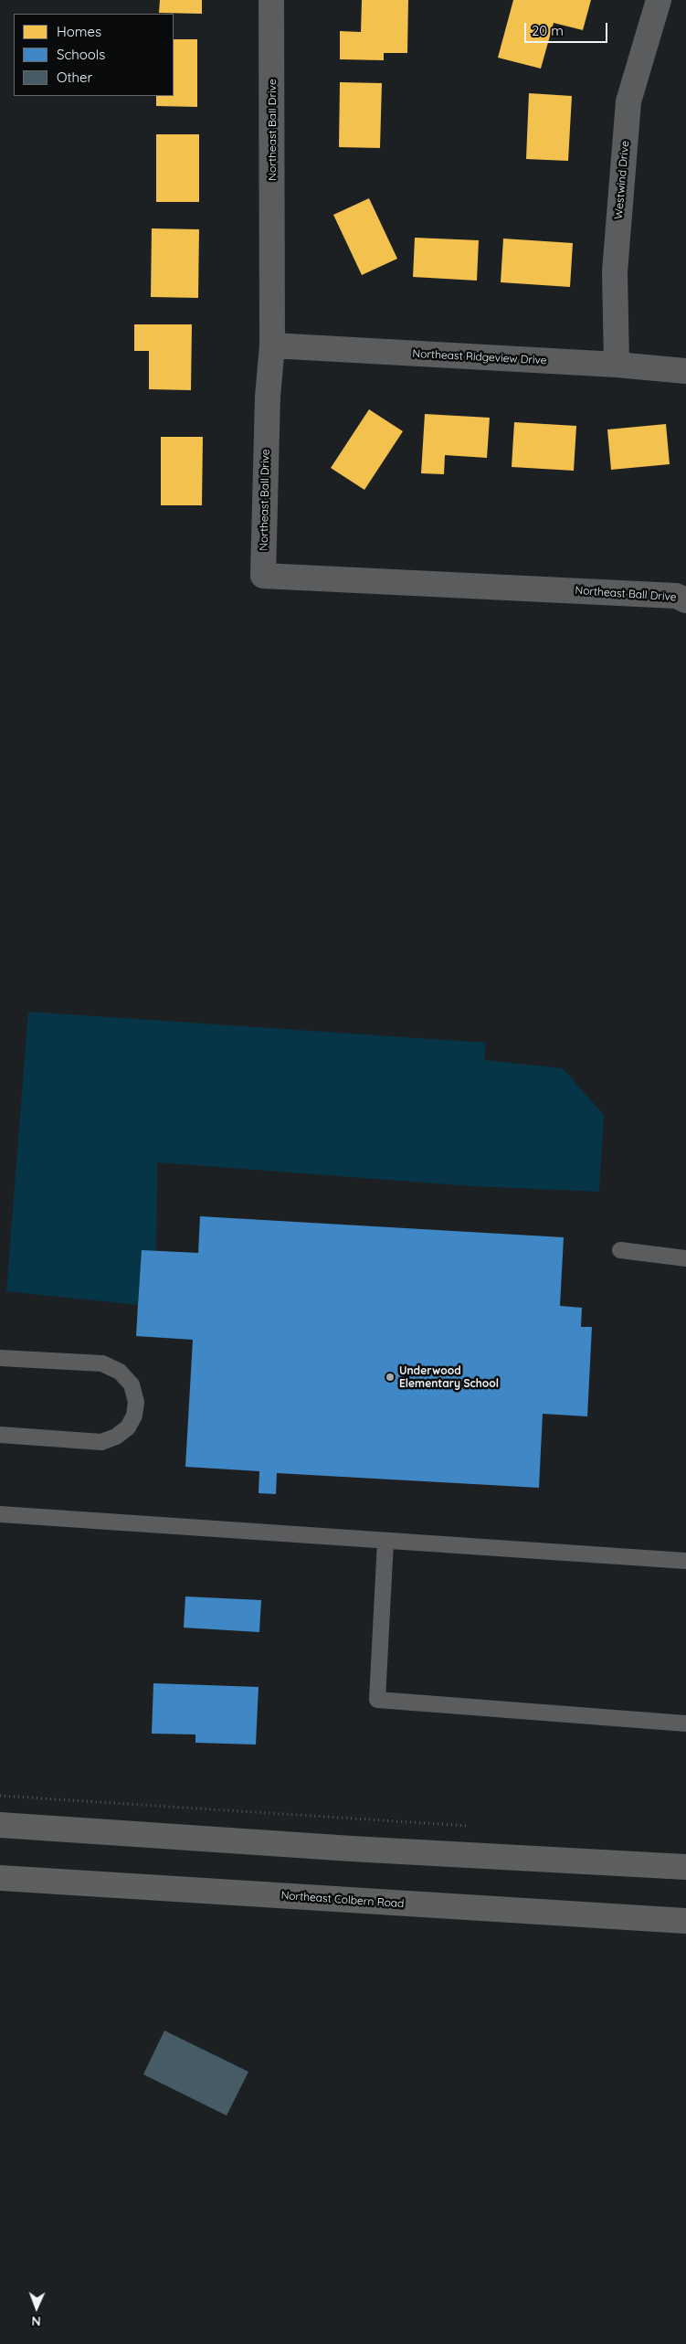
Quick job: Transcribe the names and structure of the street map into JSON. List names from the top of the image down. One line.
{"streets":{"main road":["Northeast Colbern Road"],"street":["Northeast Ball Drive","Westwind Drive","Northeast Ridgeview Drive"]},"crossings":[["Northeast Ball Drive","Northeast Ridgeview Drive"],["Westwind Drive","Northeast Ridgeview Drive"]],"places":["Underwood Elementary School"],"legend":["Homes","Schools","Other"],"scale_bar":"20 m","north":"bottom"}
